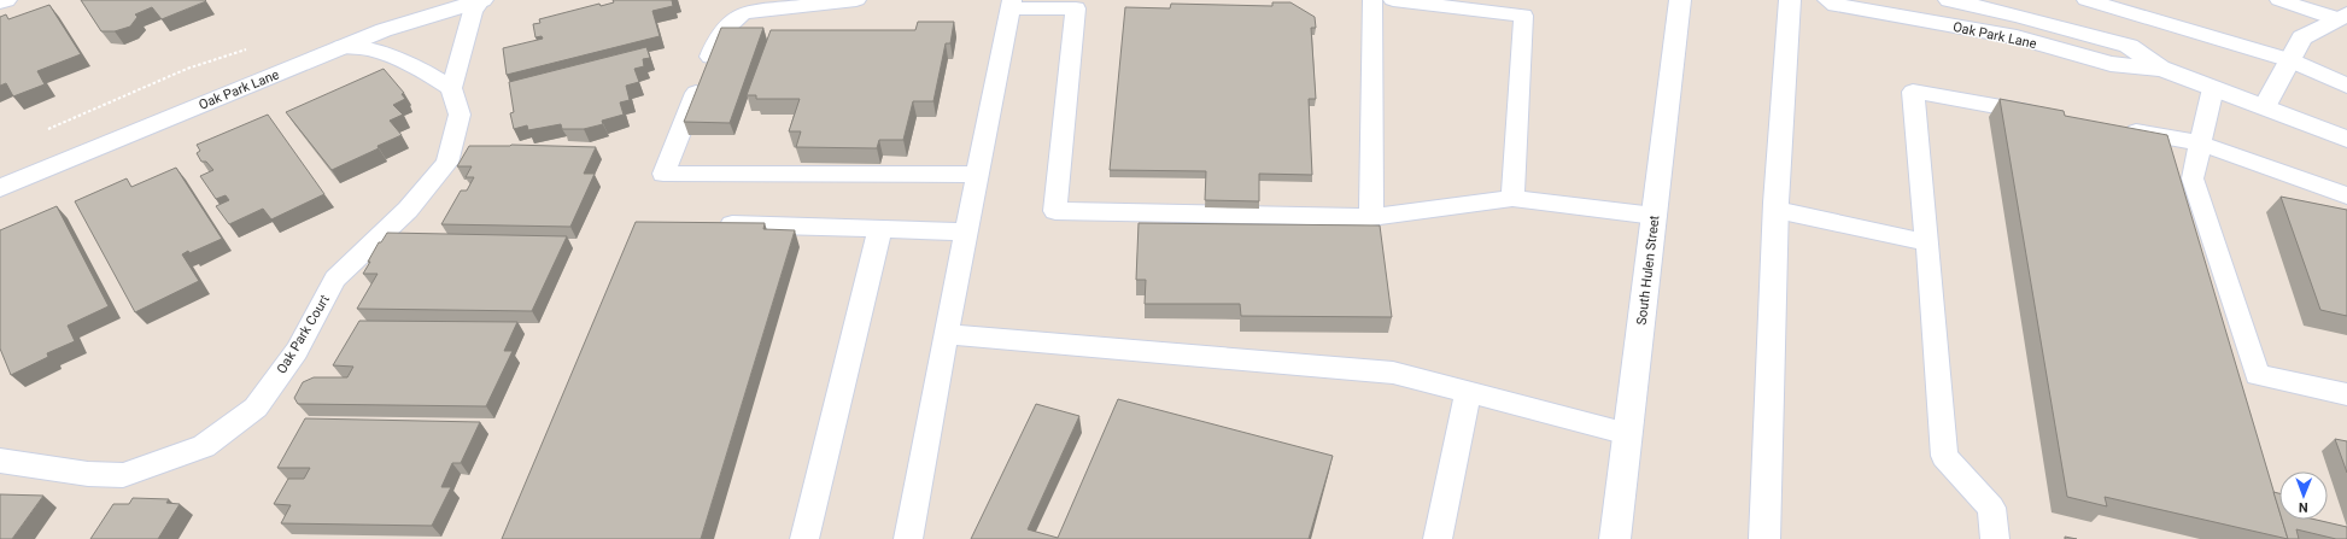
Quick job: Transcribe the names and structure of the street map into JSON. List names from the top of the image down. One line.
{"streets":{"street":["Oak Park Lane","South Hulen Street"],"lane":["Oak Park Court"]},"north":"bottom"}
